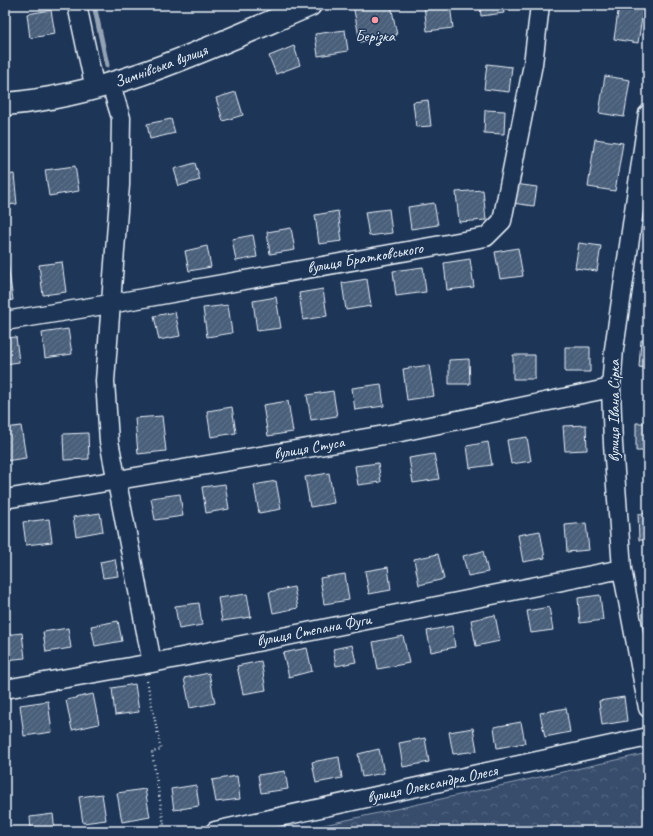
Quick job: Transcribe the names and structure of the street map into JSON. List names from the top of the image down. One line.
{"streets":{"main road":["Зимнівська вулиця"],"street":["вулиця Братковського","вулиця Івана Сірка","вулиця Стуса","вулиця Степана Фуги","вулиця Олександра Олеся"]},"crossings":[["вулиця Івана Сірка","вулиця Стуса"],["вулиця Івана Сірка","вулиця Степана Фуги"]],"places":["Берізка"]}
